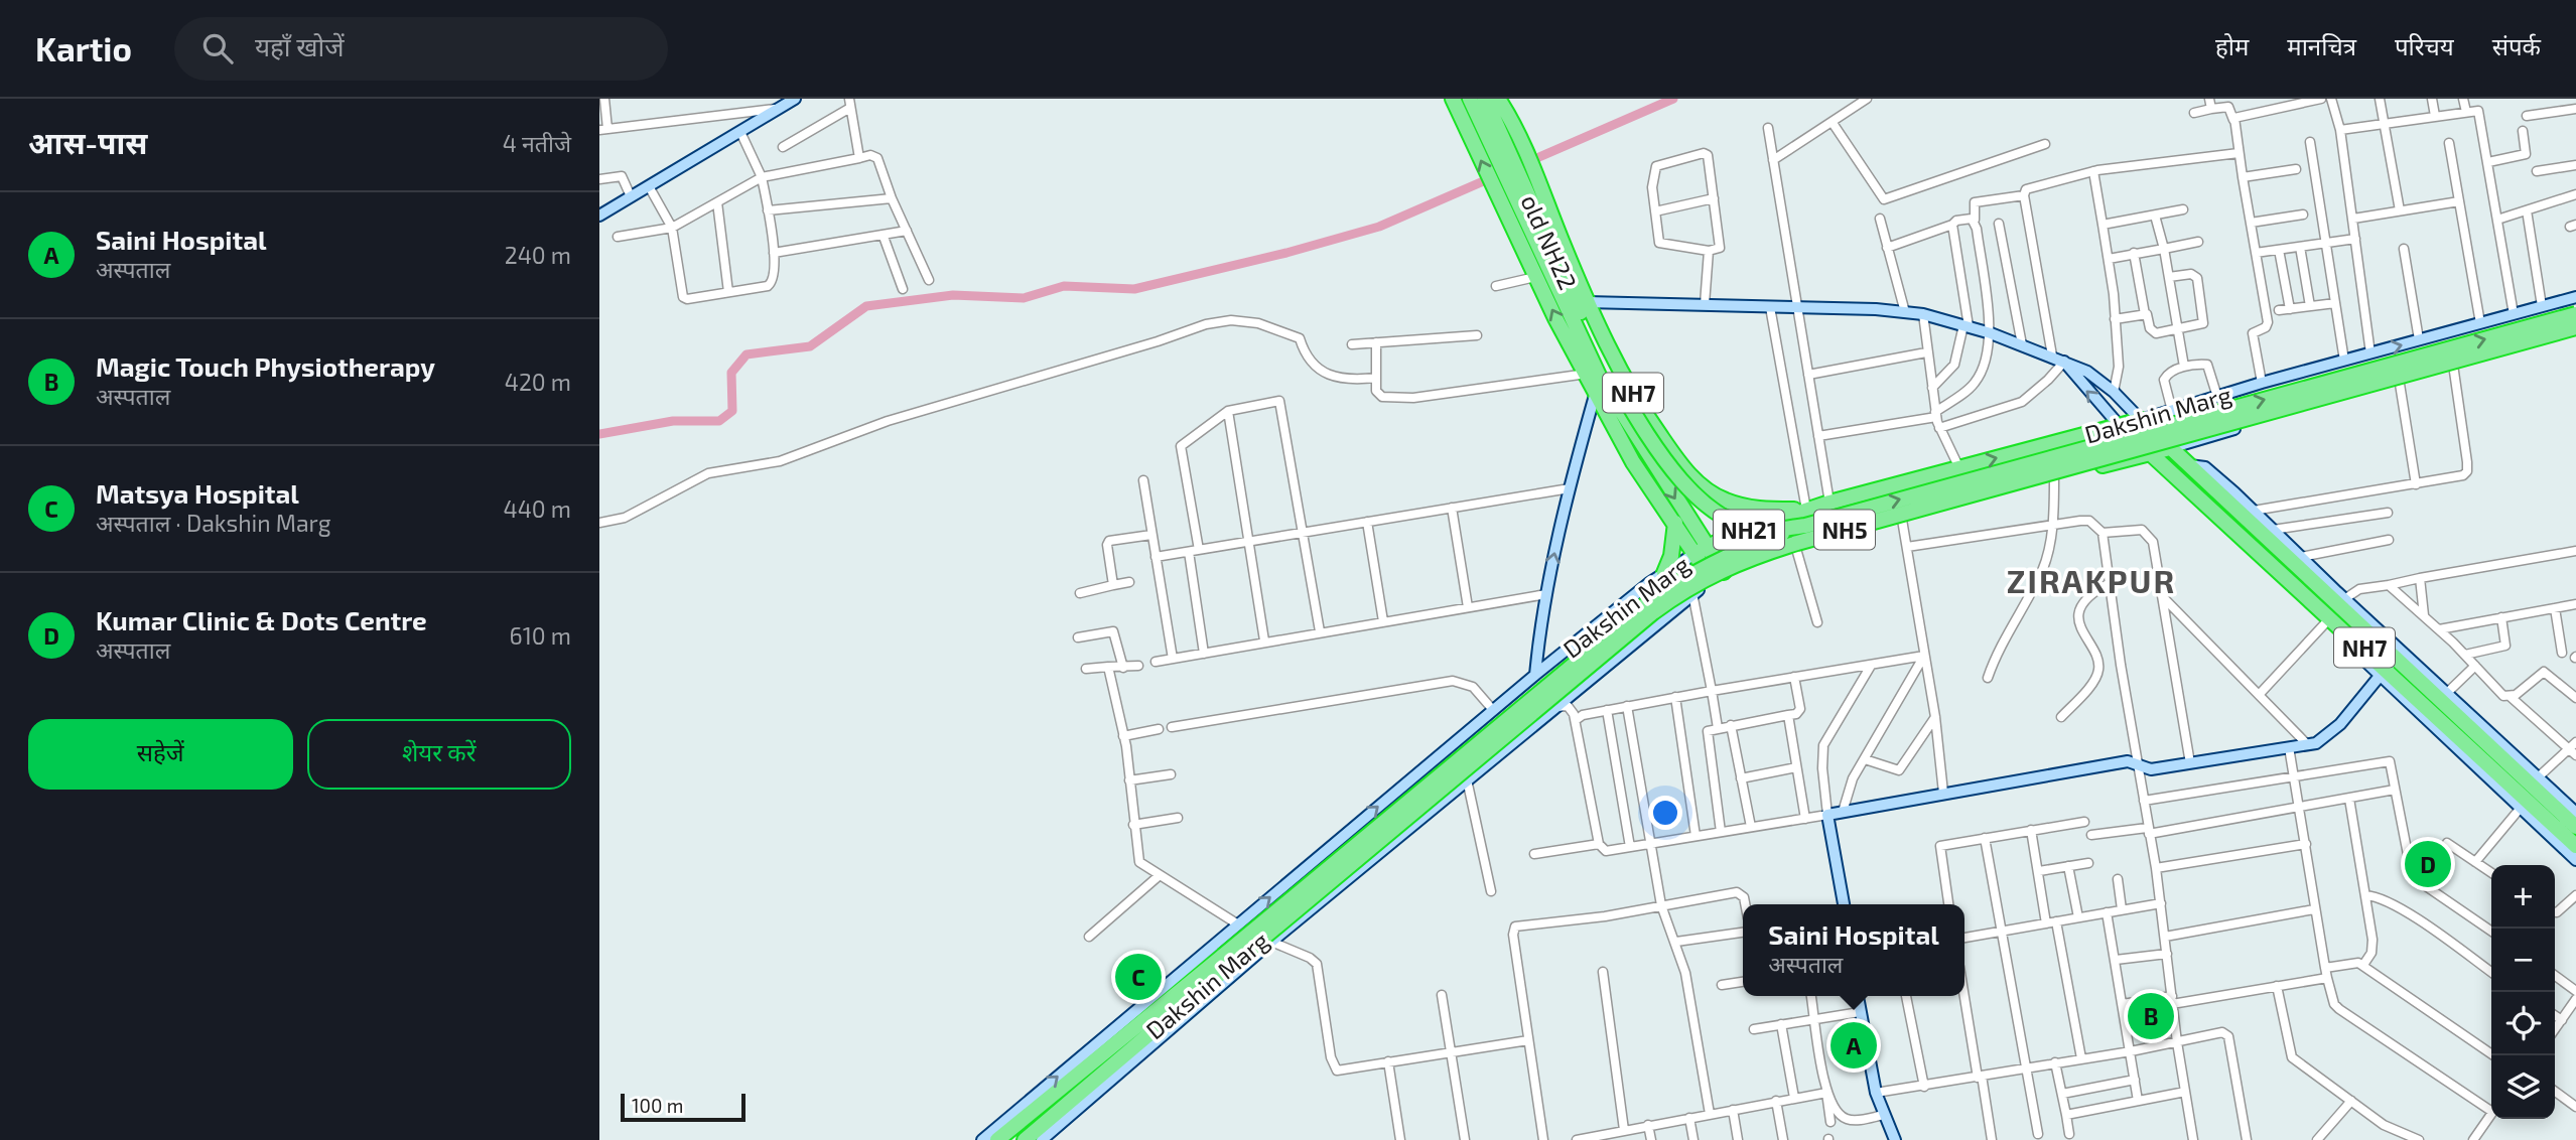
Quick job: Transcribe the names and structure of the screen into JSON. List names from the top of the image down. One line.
{"streets":{"highway":["old NH22","NH7","Dakshin Marg","NH21","NH5"]},"crossings":[["old NH22","NH7"],["old NH22","Dakshin Marg"],["old NH22","NH5"],["NH7","Dakshin Marg"],["Dakshin Marg","NH5"]],"districts":["ZIRAKPUR"],"scale_bar":"100 m","page":{"header":"Kartio","search":"यहाँ खोजें","nav":["होम","मानचित्र","परिचय","संपर्क"],"heading":["आस-पास","4 नतीजे"],"list":[{"mark":"A","name":"Saini Hospital","note":"अस्पताल","value":"240 m"},{"mark":"B","name":"Magic Touch Physiotherapy","note":"अस्पताल","value":"420 m"},{"mark":"C","name":"Matsya Hospital","note":"अस्पताल · Dakshin Marg","value":"440 m"},{"mark":"D","name":"Kumar Clinic & Dots Centre","note":"अस्पताल","value":"610 m"}],"buttons":["सहेजें","शेयर करें"],"pins":["D","C","B","A"],"map_buttons":["+","−"],"popup":["Saini Hospital","अस्पताल"],"scale":"100 m"}}
